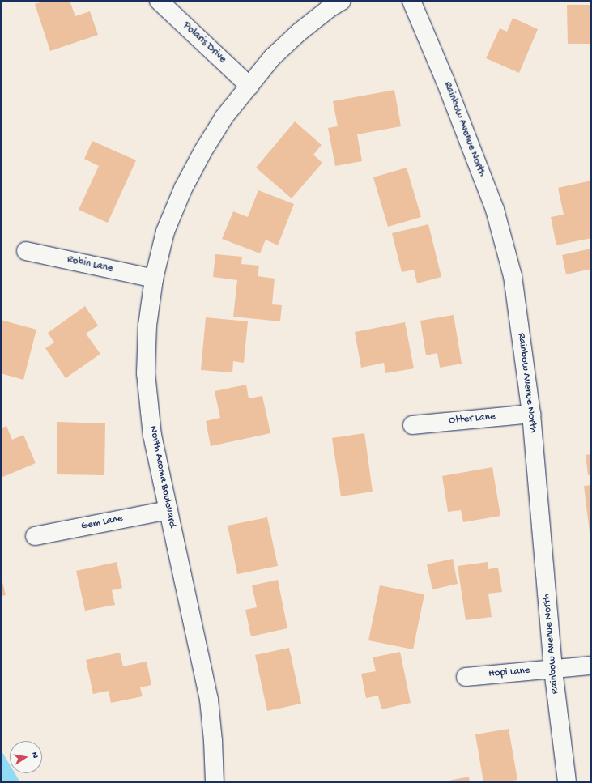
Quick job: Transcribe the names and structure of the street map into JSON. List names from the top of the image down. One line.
{"streets":{"street":["Polaris Drive","Rainbow Avenue North","Robin Lane","Otter Lane","North Acoma Boulevard","Gem Lane","Hopi Lane"]},"crossings":[["Polaris Drive","North Acoma Boulevard"],["Rainbow Avenue North","Otter Lane"],["Rainbow Avenue North","Hopi Lane"],["Robin Lane","North Acoma Boulevard"],["North Acoma Boulevard","Gem Lane"]],"north":"right"}
